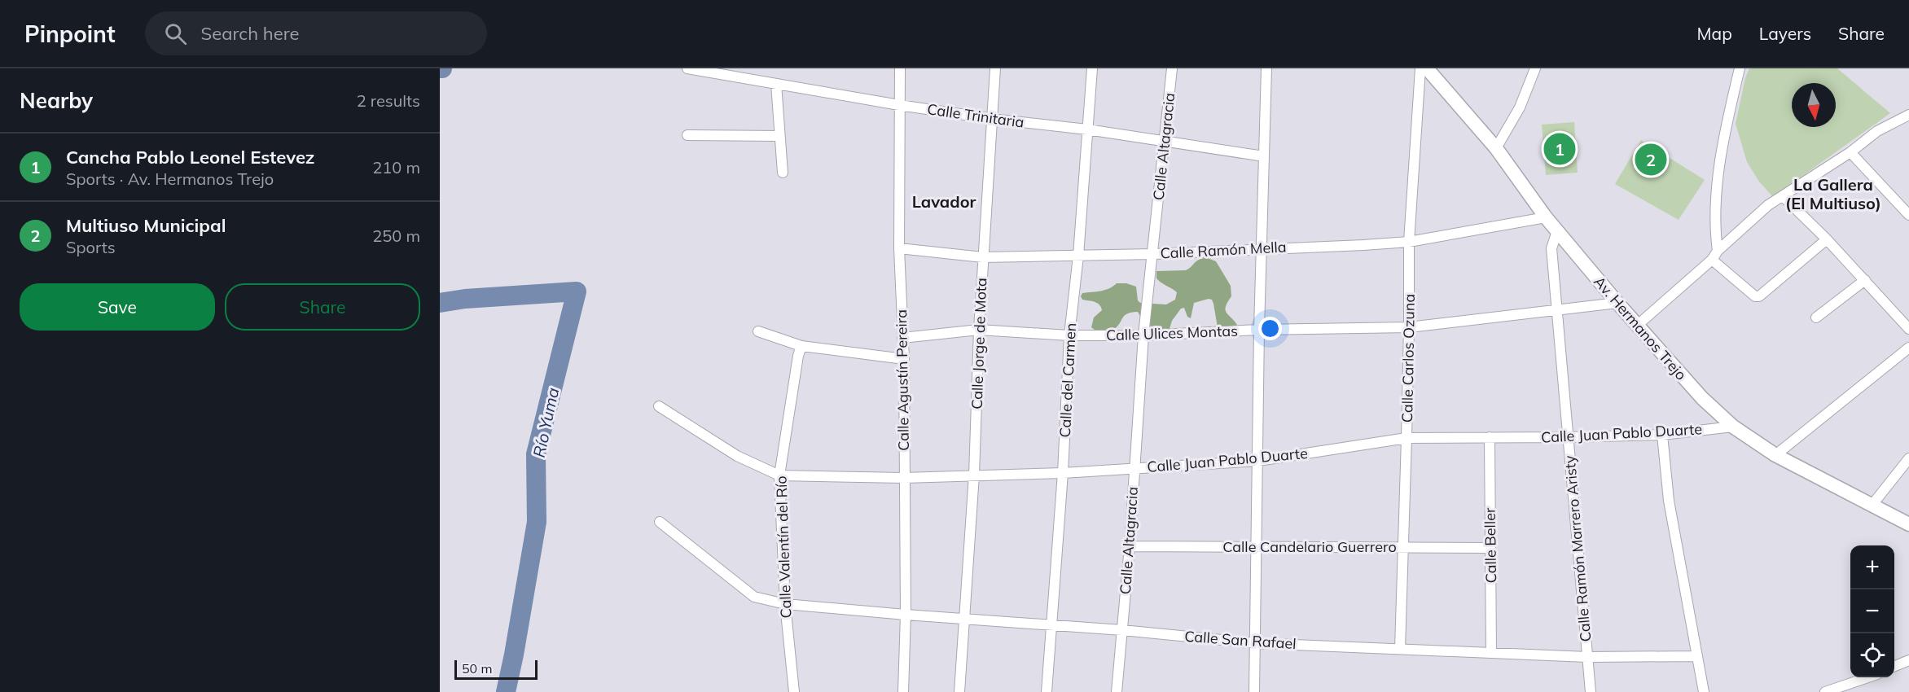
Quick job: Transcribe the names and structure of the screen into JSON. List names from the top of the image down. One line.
{"streets":{"main road":["Av. Hermanos Trejo"],"street":["Calle Trinitaria","Calle Altagracia","Calle Ramón Mella","Calle Ulices Montas","Calle Jorge de Mota","Calle Carlos Ozuna","Calle Agustín Pereira","Calle del Carmen","Calle Juan Pablo Duarte","Calle Beller","Calle Candelario Guerrero","Calle Valentín del Río","Calle Ramón Marrero Aristy","Calle San Rafael"]},"crossings":[["Calle Trinitaria","Calle Altagracia"],["Calle Trinitaria","Calle Jorge de Mota"],["Calle Trinitaria","Calle Agustín Pereira"],["Calle Trinitaria","Calle del Carmen"],["Calle Altagracia","Calle Ramón Mella"],["Calle Altagracia","Calle Ulices Montas"],["Calle Altagracia","Calle Juan Pablo Duarte"],["Calle Altagracia","Calle Candelario Guerrero"],["Calle Altagracia","Calle San Rafael"],["Calle Ramón Mella","Av. Hermanos Trejo"],["Calle Ramón Mella","Calle Jorge de Mota"],["Calle Ramón Mella","Calle Carlos Ozuna"],["Calle Ramón Mella","Calle Agustín Pereira"],["Calle Ramón Mella","Calle del Carmen"],["Av. Hermanos Trejo","Calle Ulices Montas"],["Av. Hermanos Trejo","Calle Juan Pablo Duarte"],["Av. Hermanos Trejo","Calle Ramón Marrero Aristy"],["Calle Ulices Montas","Calle Jorge de Mota"],["Calle Ulices Montas","Calle Carlos Ozuna"],["Calle Ulices Montas","Calle Agustín Pereira"],["Calle Ulices Montas","Calle del Carmen"],["Calle Ulices Montas","Calle Ramón Marrero Aristy"],["Calle Jorge de Mota","Calle Juan Pablo Duarte"],["Calle Jorge de Mota","Calle San Rafael"],["Calle Carlos Ozuna","Calle Juan Pablo Duarte"],["Calle Carlos Ozuna","Calle Candelario Guerrero"],["Calle Carlos Ozuna","Calle San Rafael"],["Calle Agustín Pereira","Calle Juan Pablo Duarte"],["Calle Agustín Pereira","Calle San Rafael"],["Calle del Carmen","Calle Juan Pablo Duarte"],["Calle del Carmen","Calle San Rafael"],["Calle Juan Pablo Duarte","Calle Beller"],["Calle Juan Pablo Duarte","Calle Valentín del Río"],["Calle Juan Pablo Duarte","Calle Ramón Marrero Aristy"],["Calle Beller","Calle Candelario Guerrero"],["Calle Beller","Calle San Rafael"],["Calle Valentín del Río","Calle San Rafael"],["Calle Ramón Marrero Aristy","Calle San Rafael"]],"districts":["La Gallera (El Multiuso)","Lavador"],"water":["Río Yuma"],"scale_bar":"50 m","north":"bottom","page":{"header":"Pinpoint","search":"Search here","nav":["Map","Layers","Share"],"heading":["Nearby","2 results"],"pins":["1","2"],"list":[{"mark":"1","name":"Cancha Pablo Leonel Estevez","note":"Sports · Av. Hermanos Trejo","value":"210 m"},{"mark":"2","name":"Multiuso Municipal","note":"Sports","value":"250 m"}],"buttons":["Save","Share"],"map_buttons":["+","−"],"scale":"50 m"}}
